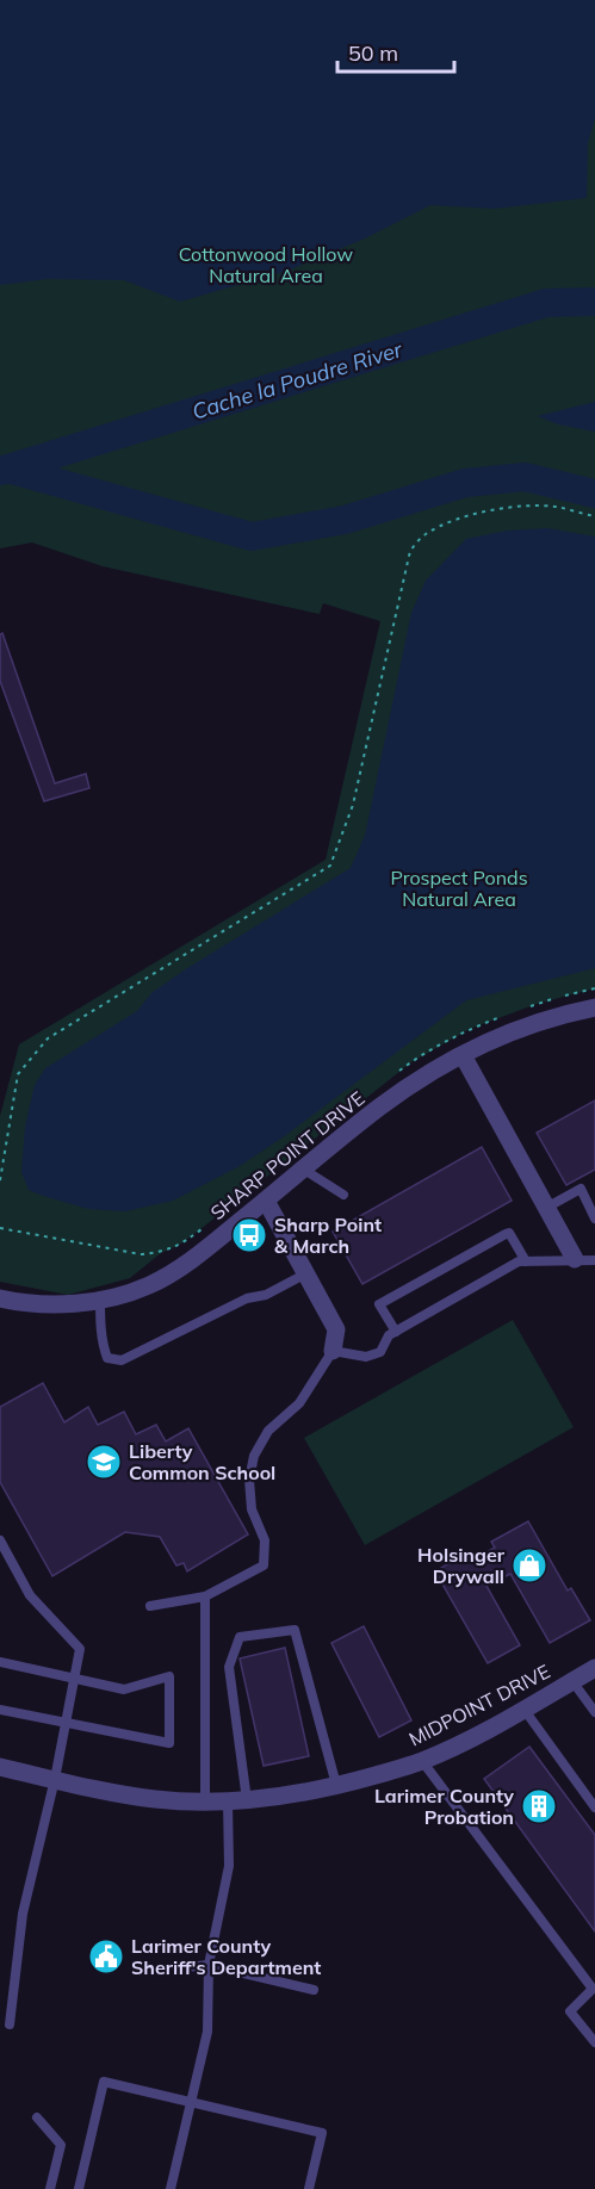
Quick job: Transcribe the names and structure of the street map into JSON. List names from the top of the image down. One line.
{"streets":{"street":["SHARP POINT DRIVE","MIDPOINT DRIVE"]},"water":["Cache la Poudre River"],"parks":["Cottonwood Hollow Natural Area","Prospect Ponds Natural Area"],"places":{"bus stop":["Sharp Point & March"],"school or university":["Liberty Common School"],"shop":["Holsinger Drywall"],"building":["Larimer County Probation"],"public building":["Larimer County Sheriff's Department"]},"scale_bar":"50 m"}
